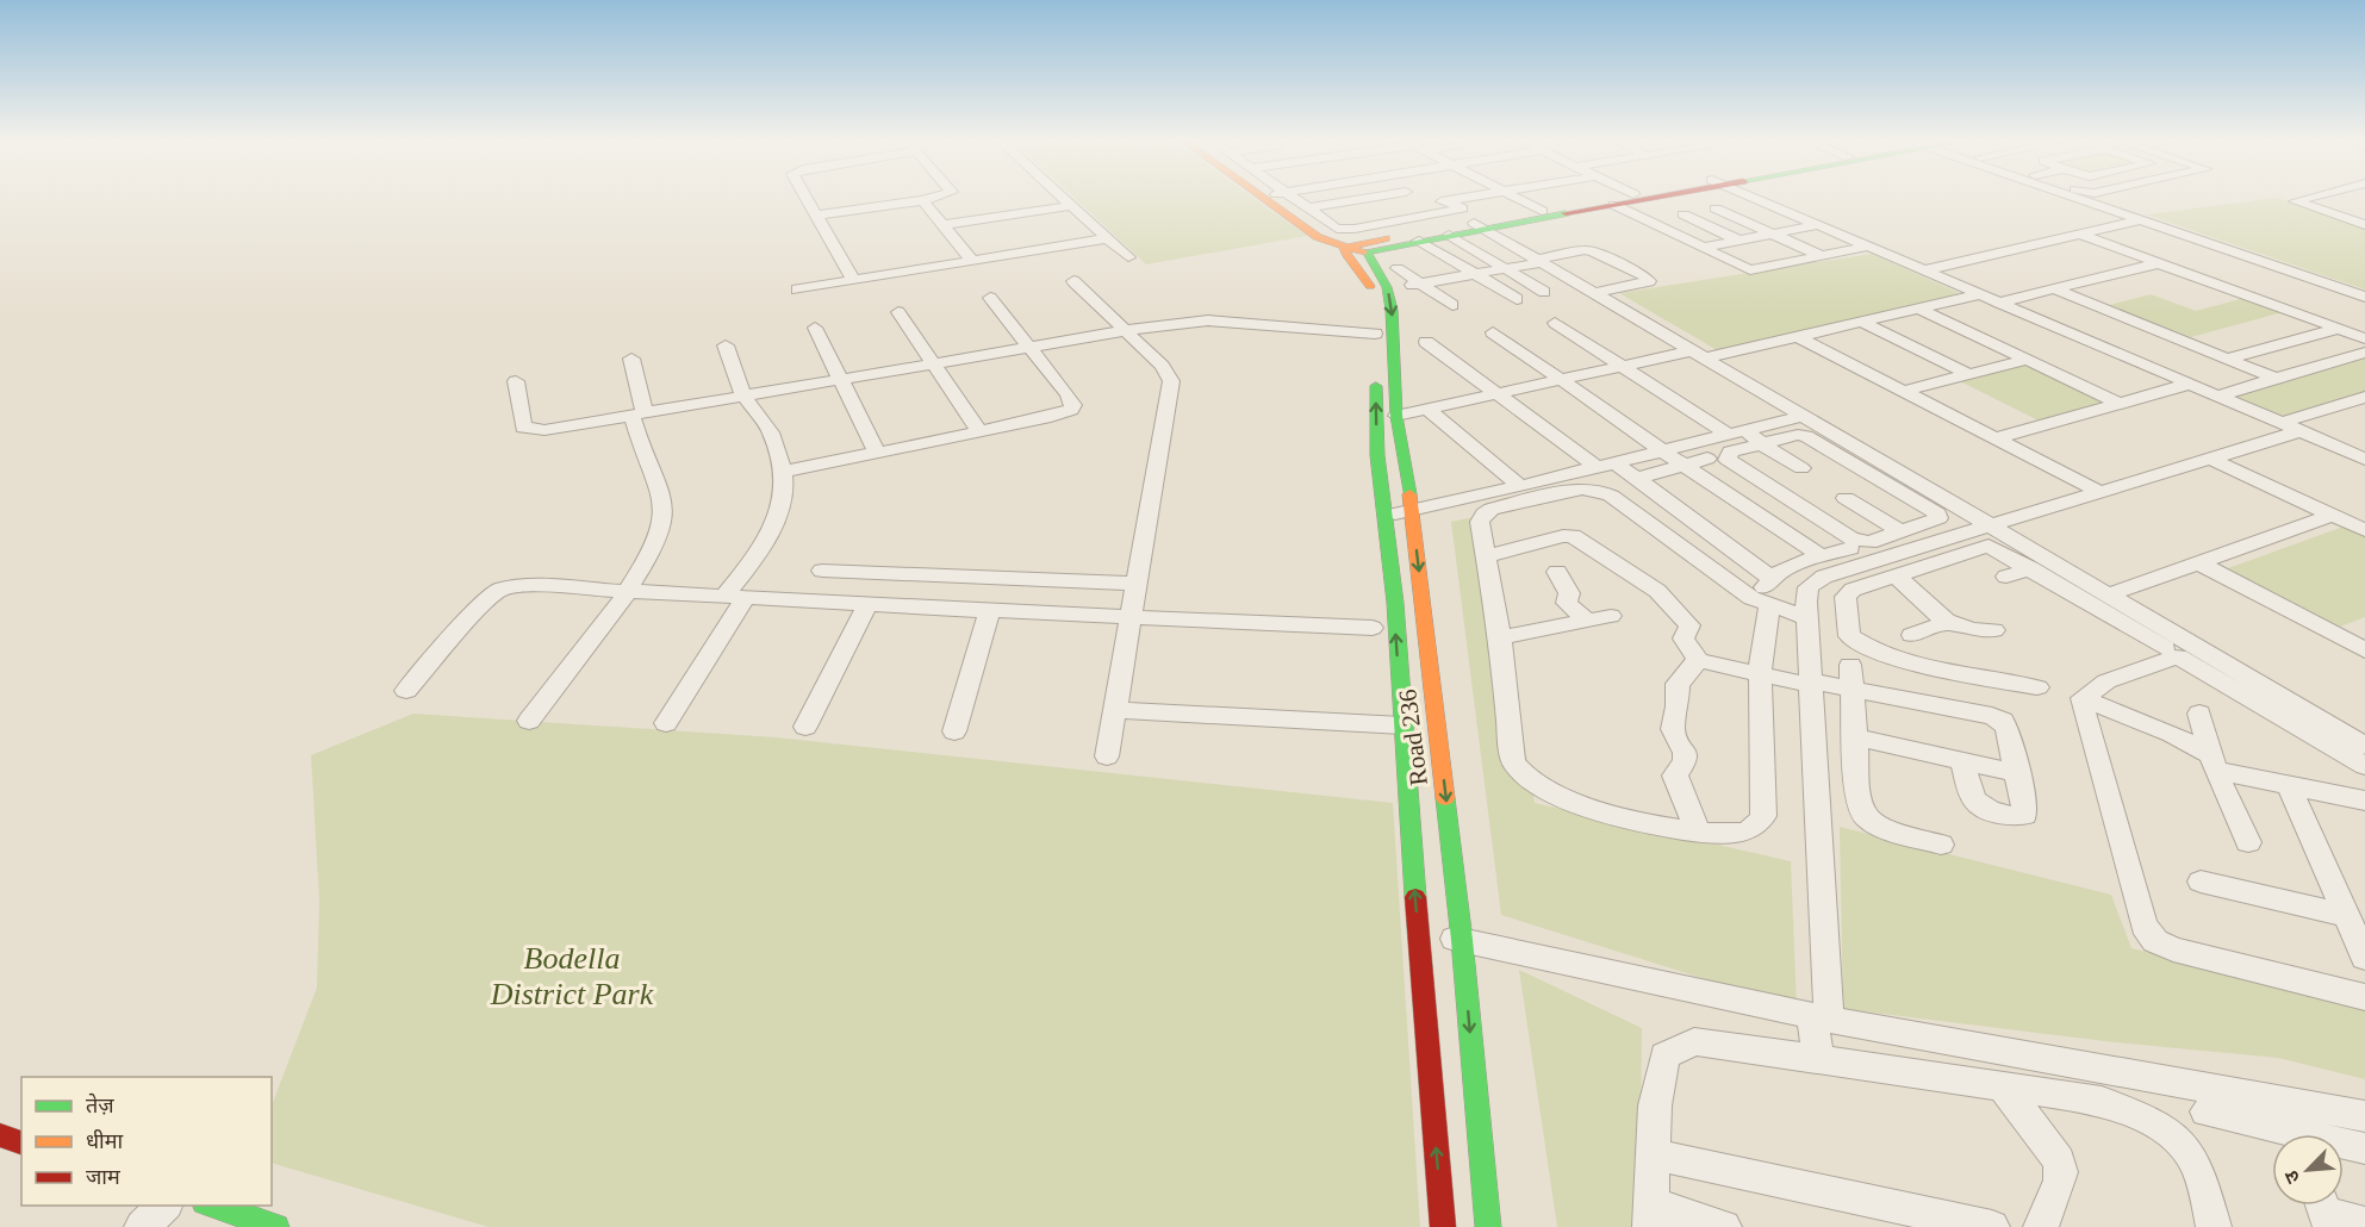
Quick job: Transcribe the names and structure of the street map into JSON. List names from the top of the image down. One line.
{"streets":{"street":["Road 236"]},"parks":["Bodella District Park"],"legend":["तेज़","धीमा","जाम"],"north":"bottom left"}
